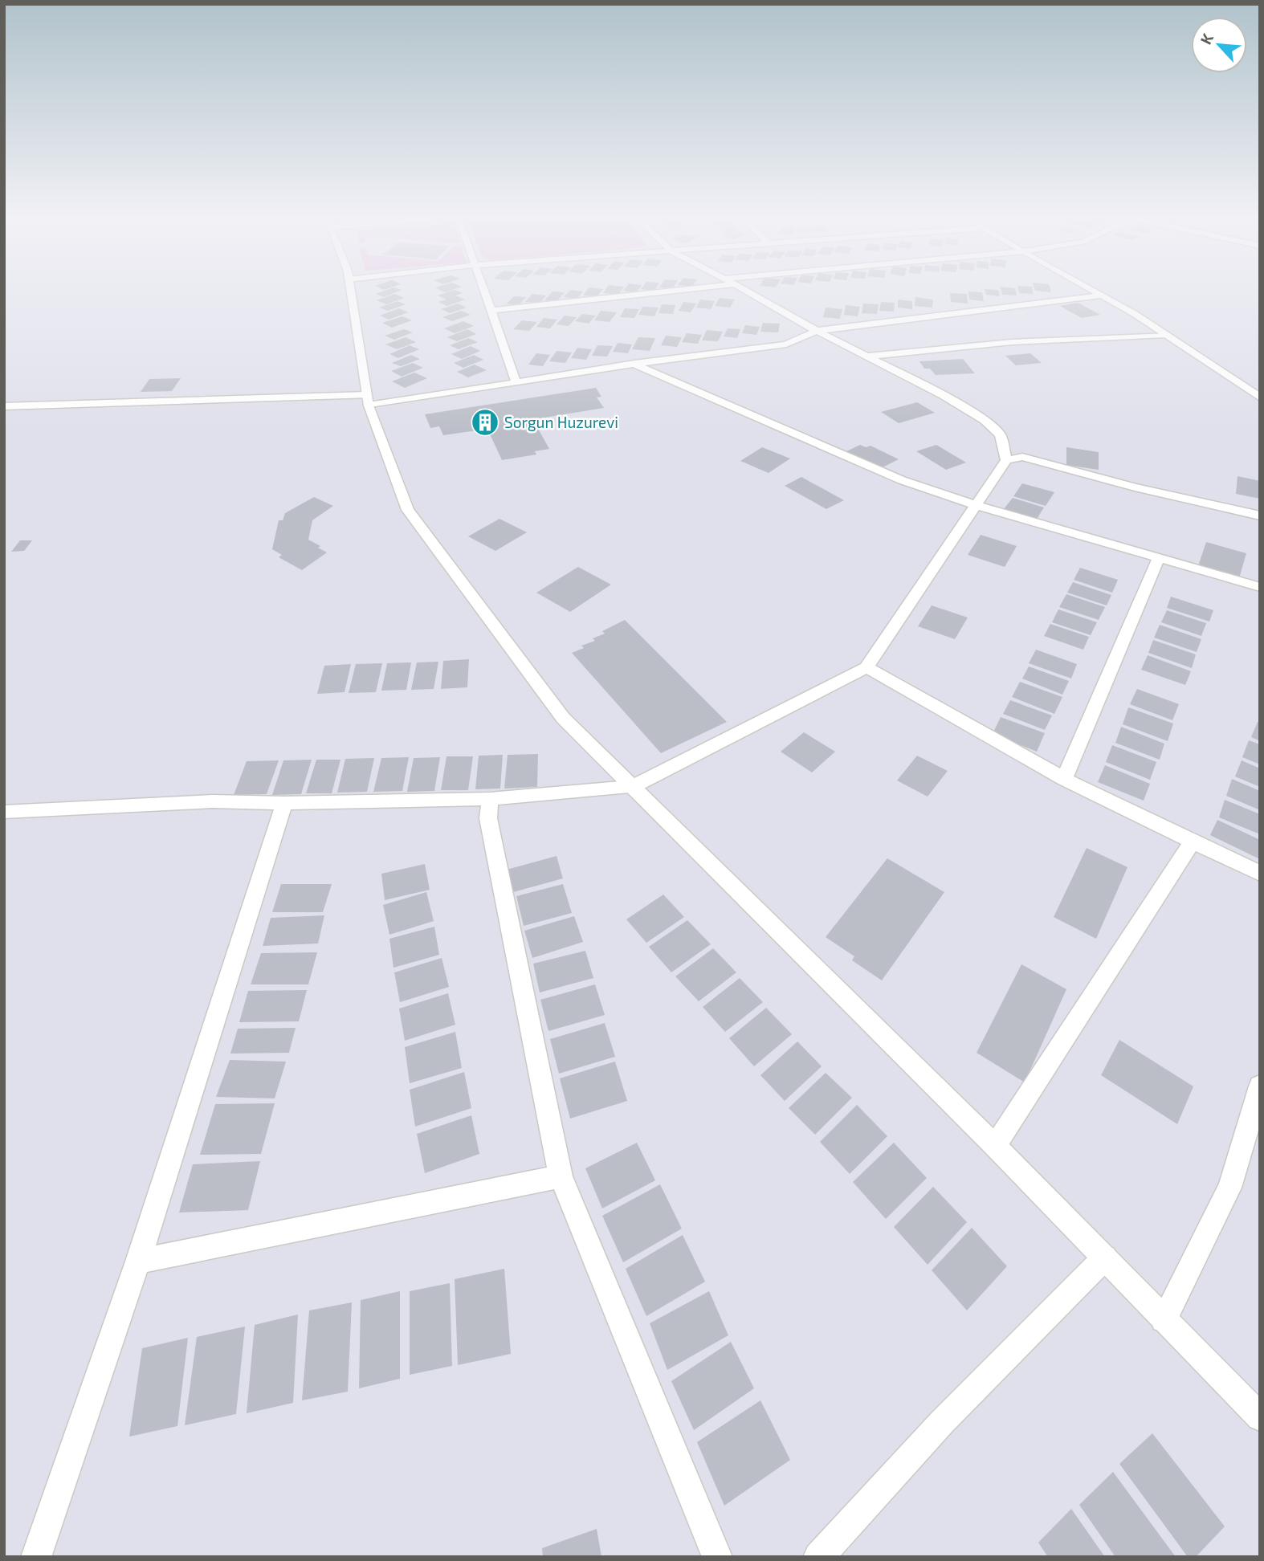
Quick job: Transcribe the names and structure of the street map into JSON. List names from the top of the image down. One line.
{"places":{"building":["Sorgun Huzurevi"]},"north":"top left"}
